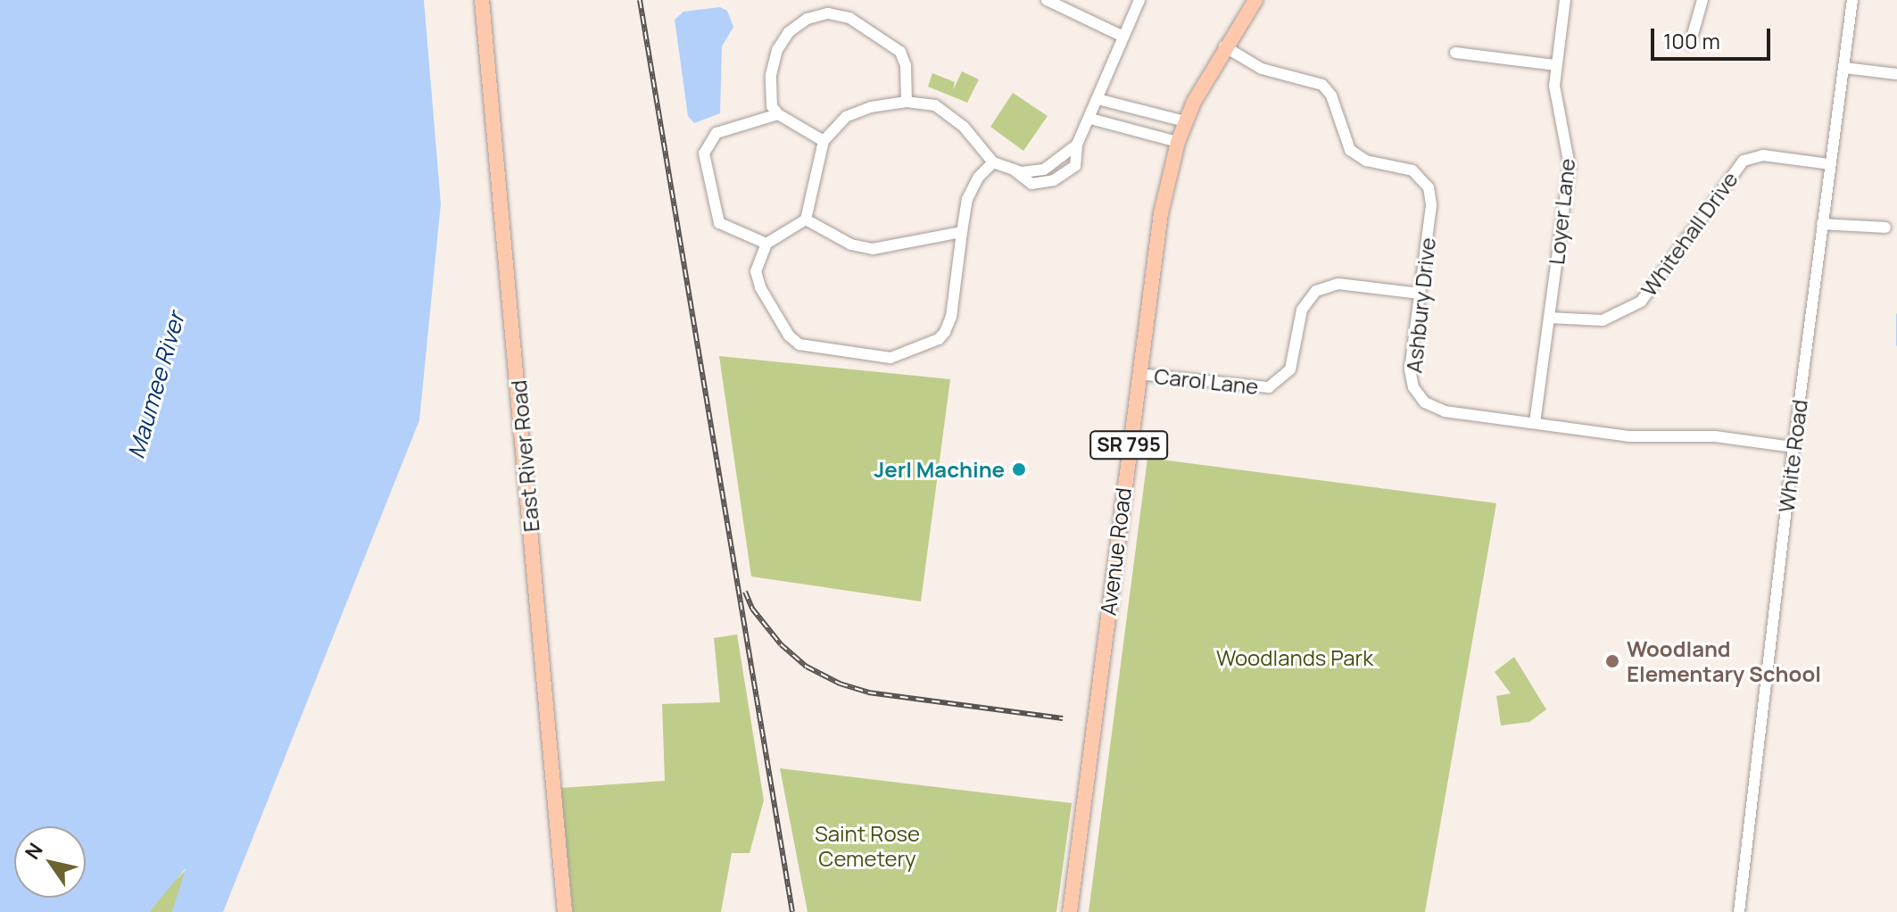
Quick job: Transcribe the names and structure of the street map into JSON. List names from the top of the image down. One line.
{"streets":{"main road":["SR 795","East River Road","Avenue Road"],"street":["Loyer Lane","Whitehall Drive","Ashbury Drive","Carol Lane","White Road"]},"crossings":[["Loyer Lane","Whitehall Drive"],["Loyer Lane","Ashbury Drive"],["Whitehall Drive","White Road"],["Ashbury Drive","Carol Lane"],["Ashbury Drive","White Road"],["Ashbury Drive","Avenue Road"],["Carol Lane","Avenue Road"]],"water":["Maumee River"],"parks":["Woodlands Park","Saint Rose Cemetery"],"places":["Jerl Machine","Woodland Elementary School"],"scale_bar":"100 m","north":"top left"}
